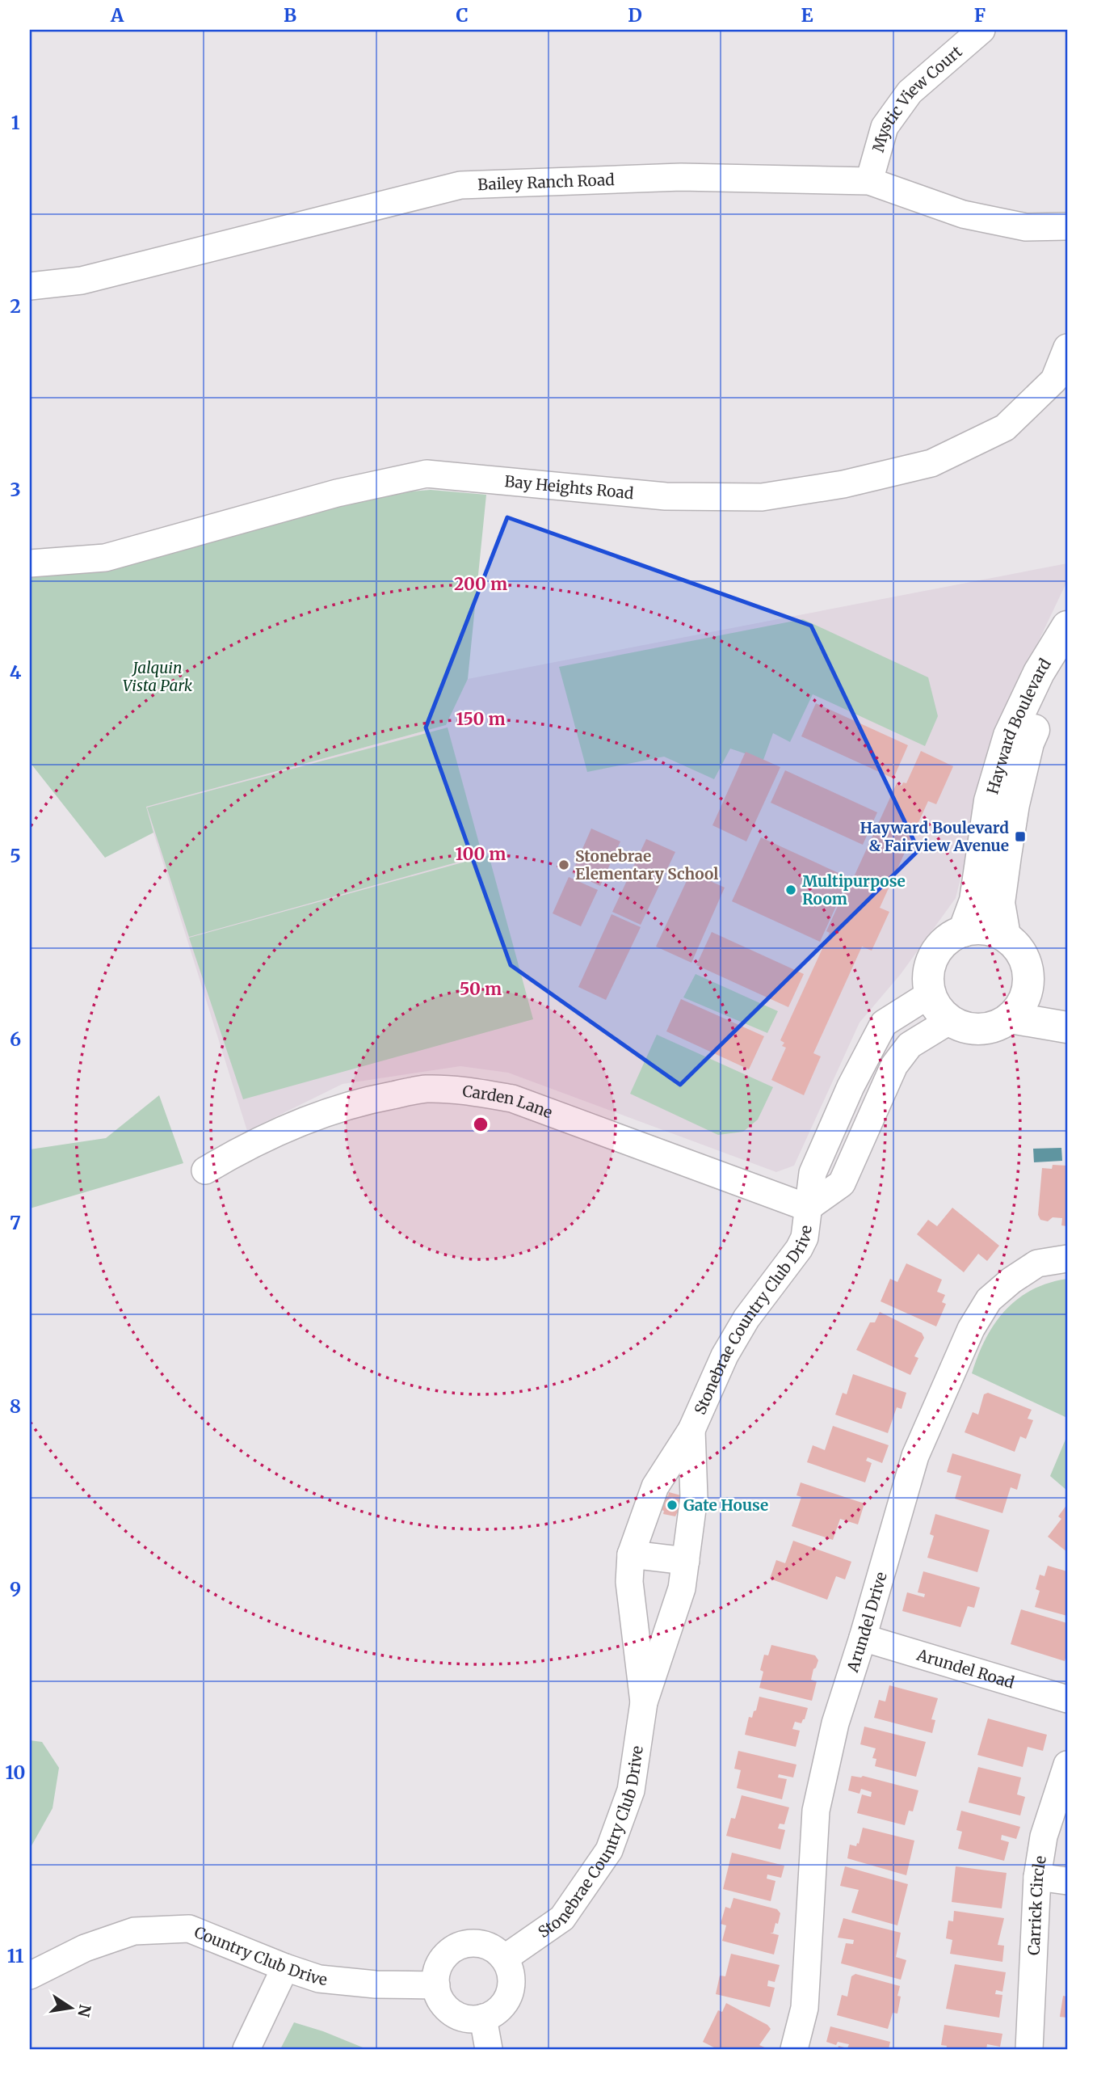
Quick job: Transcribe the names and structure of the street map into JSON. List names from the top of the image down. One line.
{"streets":{"main road":["Hayward Boulevard"],"street":["Mystic View Court","Bailey Ranch Road","Bay Heights Road","Carden Lane","Stonebrae Country Club Drive","Arundel Drive","Arundel Road","Carrick Circle","Country Club Drive"]},"crossings":[["Mystic View Court","Bailey Ranch Road"],["Hayward Boulevard","Stonebrae Country Club Drive"],["Carden Lane","Stonebrae Country Club Drive"],["Stonebrae Country Club Drive","Country Club Drive"],["Arundel Drive","Arundel Road"]],"parks":["Jalquin Vista Park"],"places":{"transit":["Hayward Boulevard & Fairview Avenue"],"other":["Stonebrae Elementary School","Multipurpose Room","Gate House"]},"north":"right","grid":{"columns":["A","B","C","D","E","F"],"rows":["1","2","3","4","5","6","7","8","9","10","11"]},"rings":["200 m","150 m","100 m","50 m"]}
